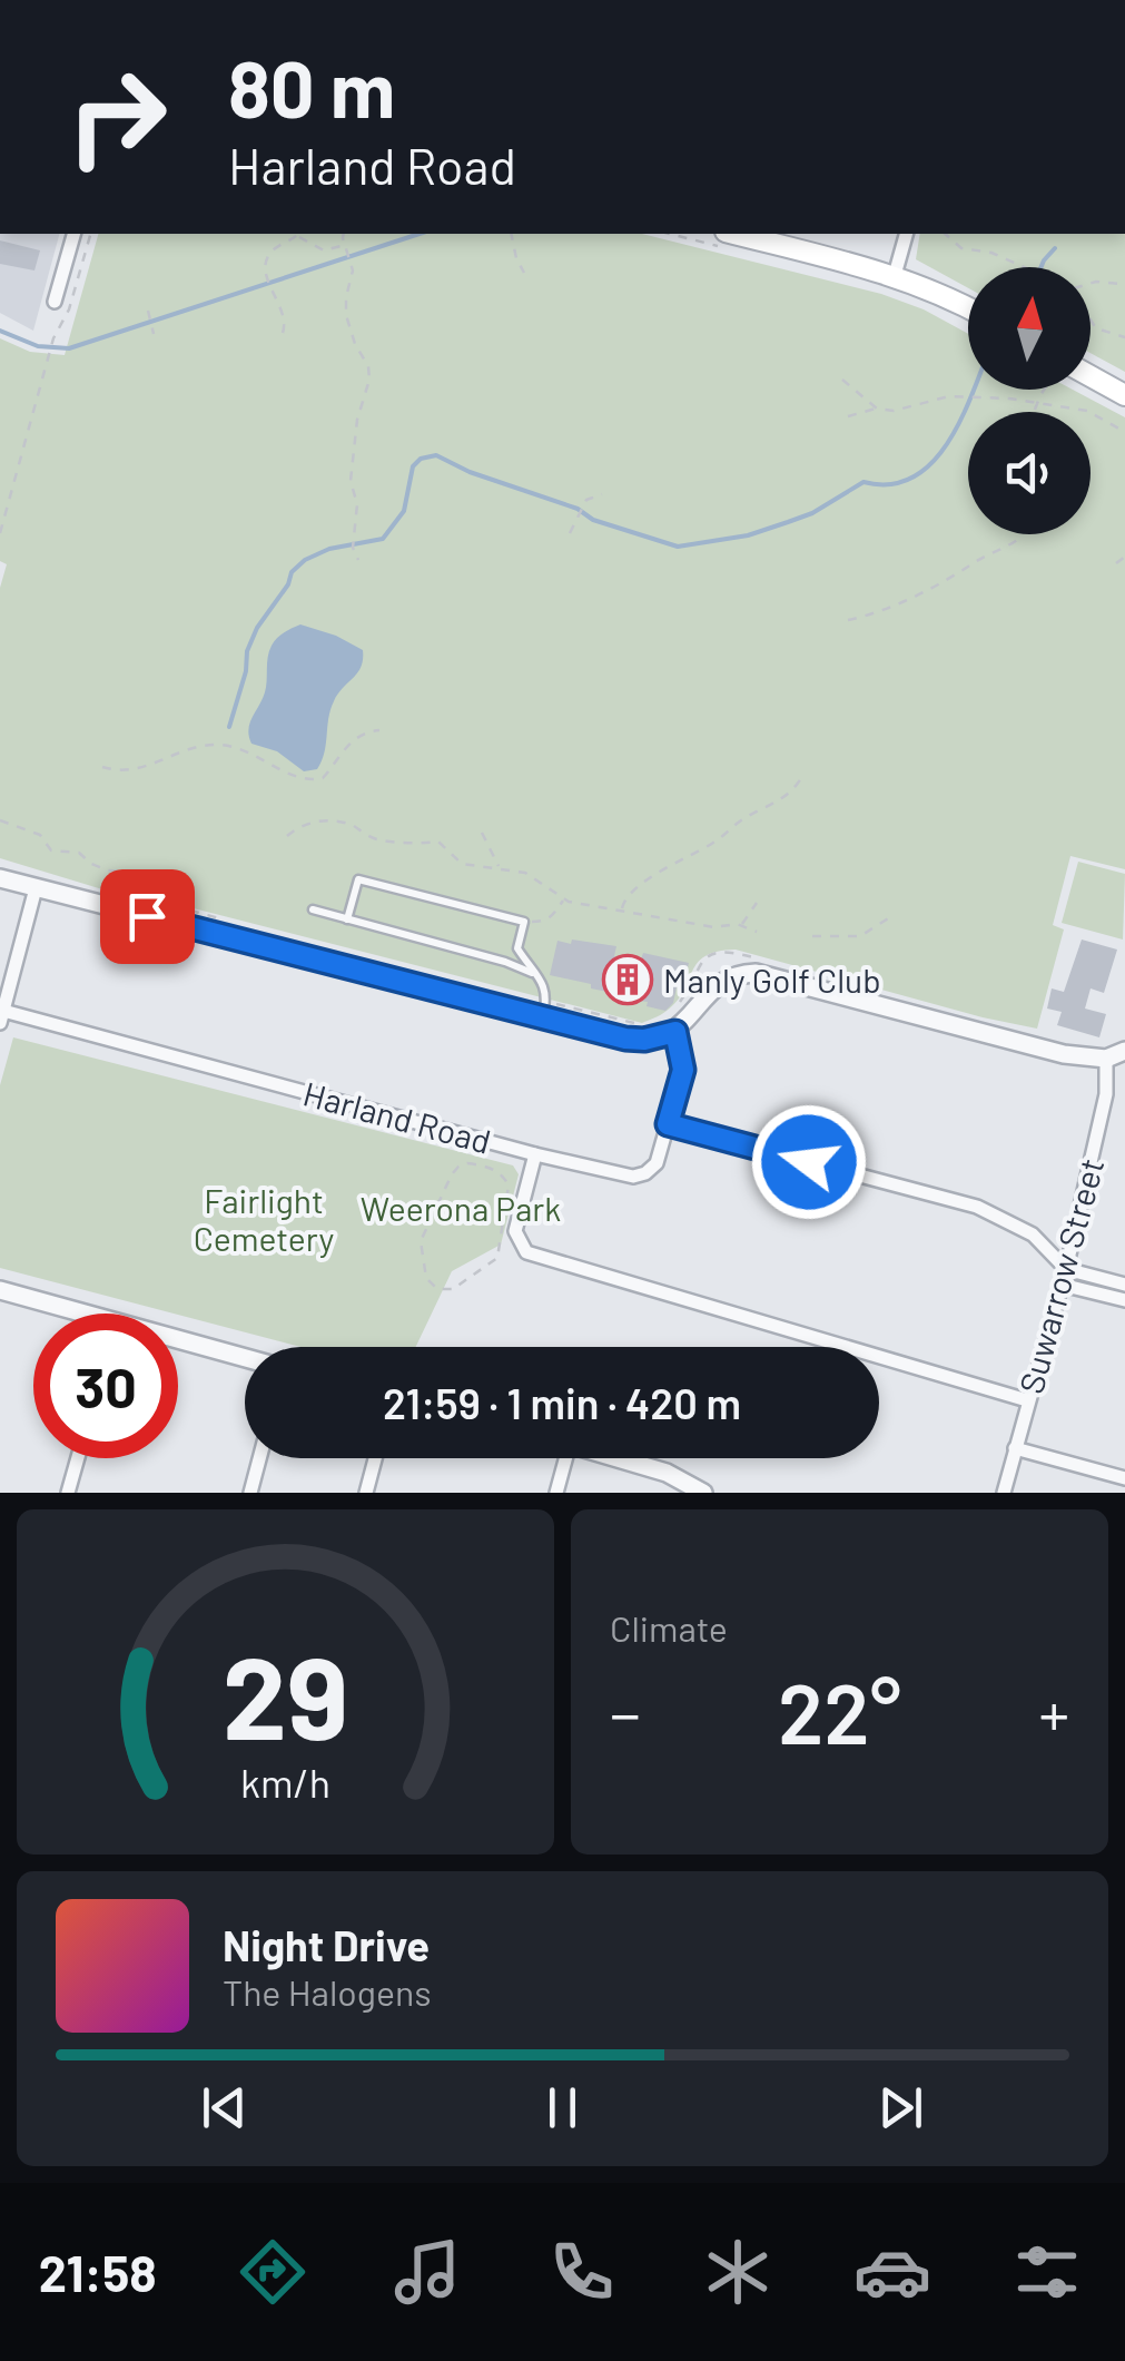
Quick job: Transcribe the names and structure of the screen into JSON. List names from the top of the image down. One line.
{"streets":{"street":["Harland Road","Suwarrow Street"]},"parks":["Fairlight Cemetery","Weerona Park"],"places":{"building":["Manly Golf Club"]},"north":"top","page":{"turn":["80 m","Harland Road"],"limit":"30","trip":"21:59 · 1 min · 420 m","tile":"Climate","heat":["−","22°","+"],"song":["Night Drive","The Halogens"],"tabs":"21:58","gauge":["29","km/h"]}}
